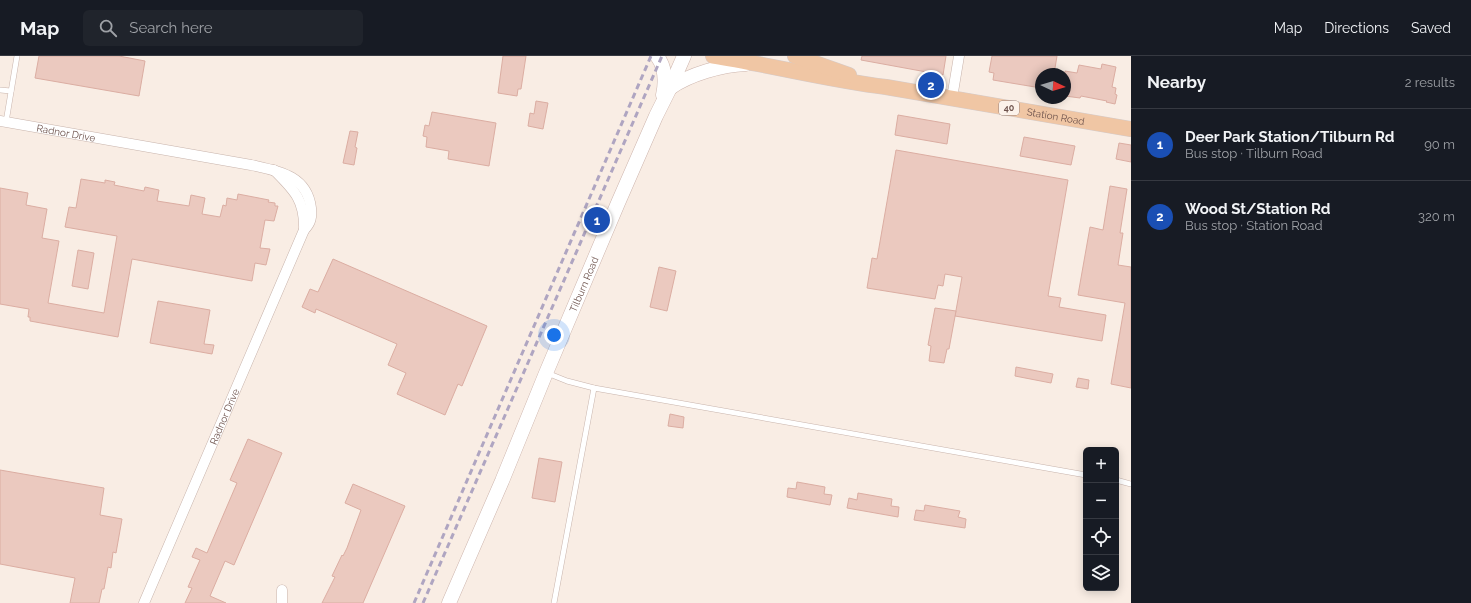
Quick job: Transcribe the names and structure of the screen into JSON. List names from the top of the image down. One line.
{"streets":{"main road":["40","Station Road"],"street":["Radnor Drive","Tilburn Road"]},"north":"right","page":{"header":"Map","search":"Search here","nav":["Map","Directions","Saved"],"heading":["Nearby","2 results"],"pins":["2","1"],"list":[{"mark":"1","name":"Deer Park Station/Tilburn Rd","note":"Bus stop · Tilburn Road","value":"90 m"},{"mark":"2","name":"Wood St/Station Rd","note":"Bus stop · Station Road","value":"320 m"}],"map_buttons":["+","−"]}}
